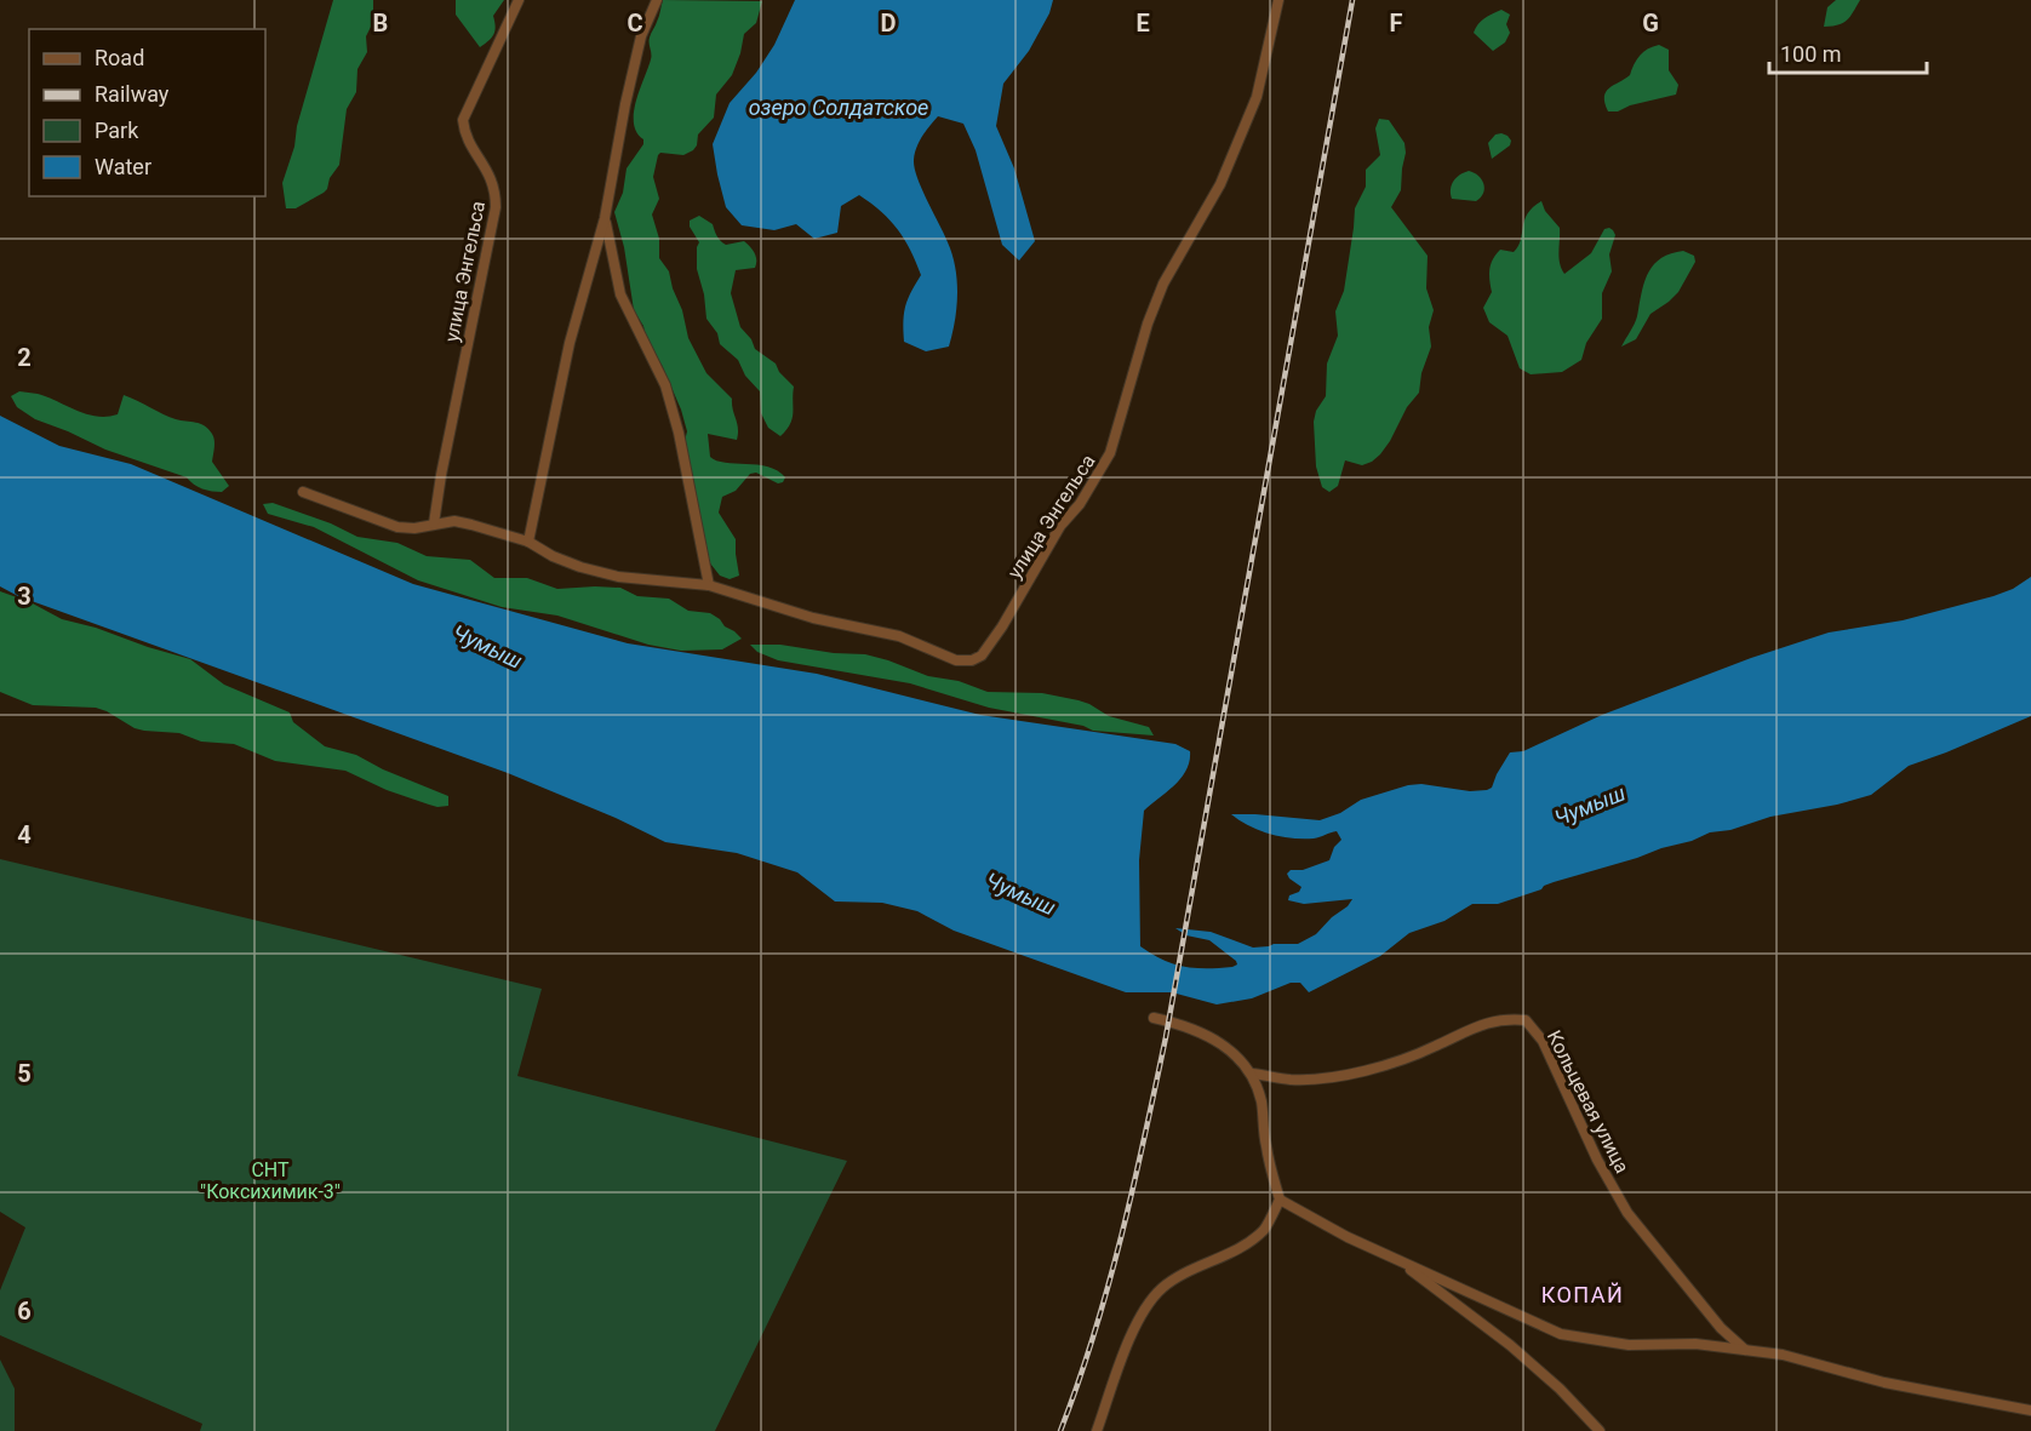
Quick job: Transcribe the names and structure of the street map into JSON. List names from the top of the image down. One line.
{"streets":{"street":["улица Энгельса","Кольцевая улица"]},"districts":["КОПАЙ"],"water":["озеро Солдатское","Чумыш"],"parks":["СНТ \"Коксихимик-3\""],"legend":["Road","Railway","Park","Water"],"scale_bar":"100 m","grid":{"columns":["B","C","D","E","F","G"],"rows":["2","3","4","5","6"]}}
